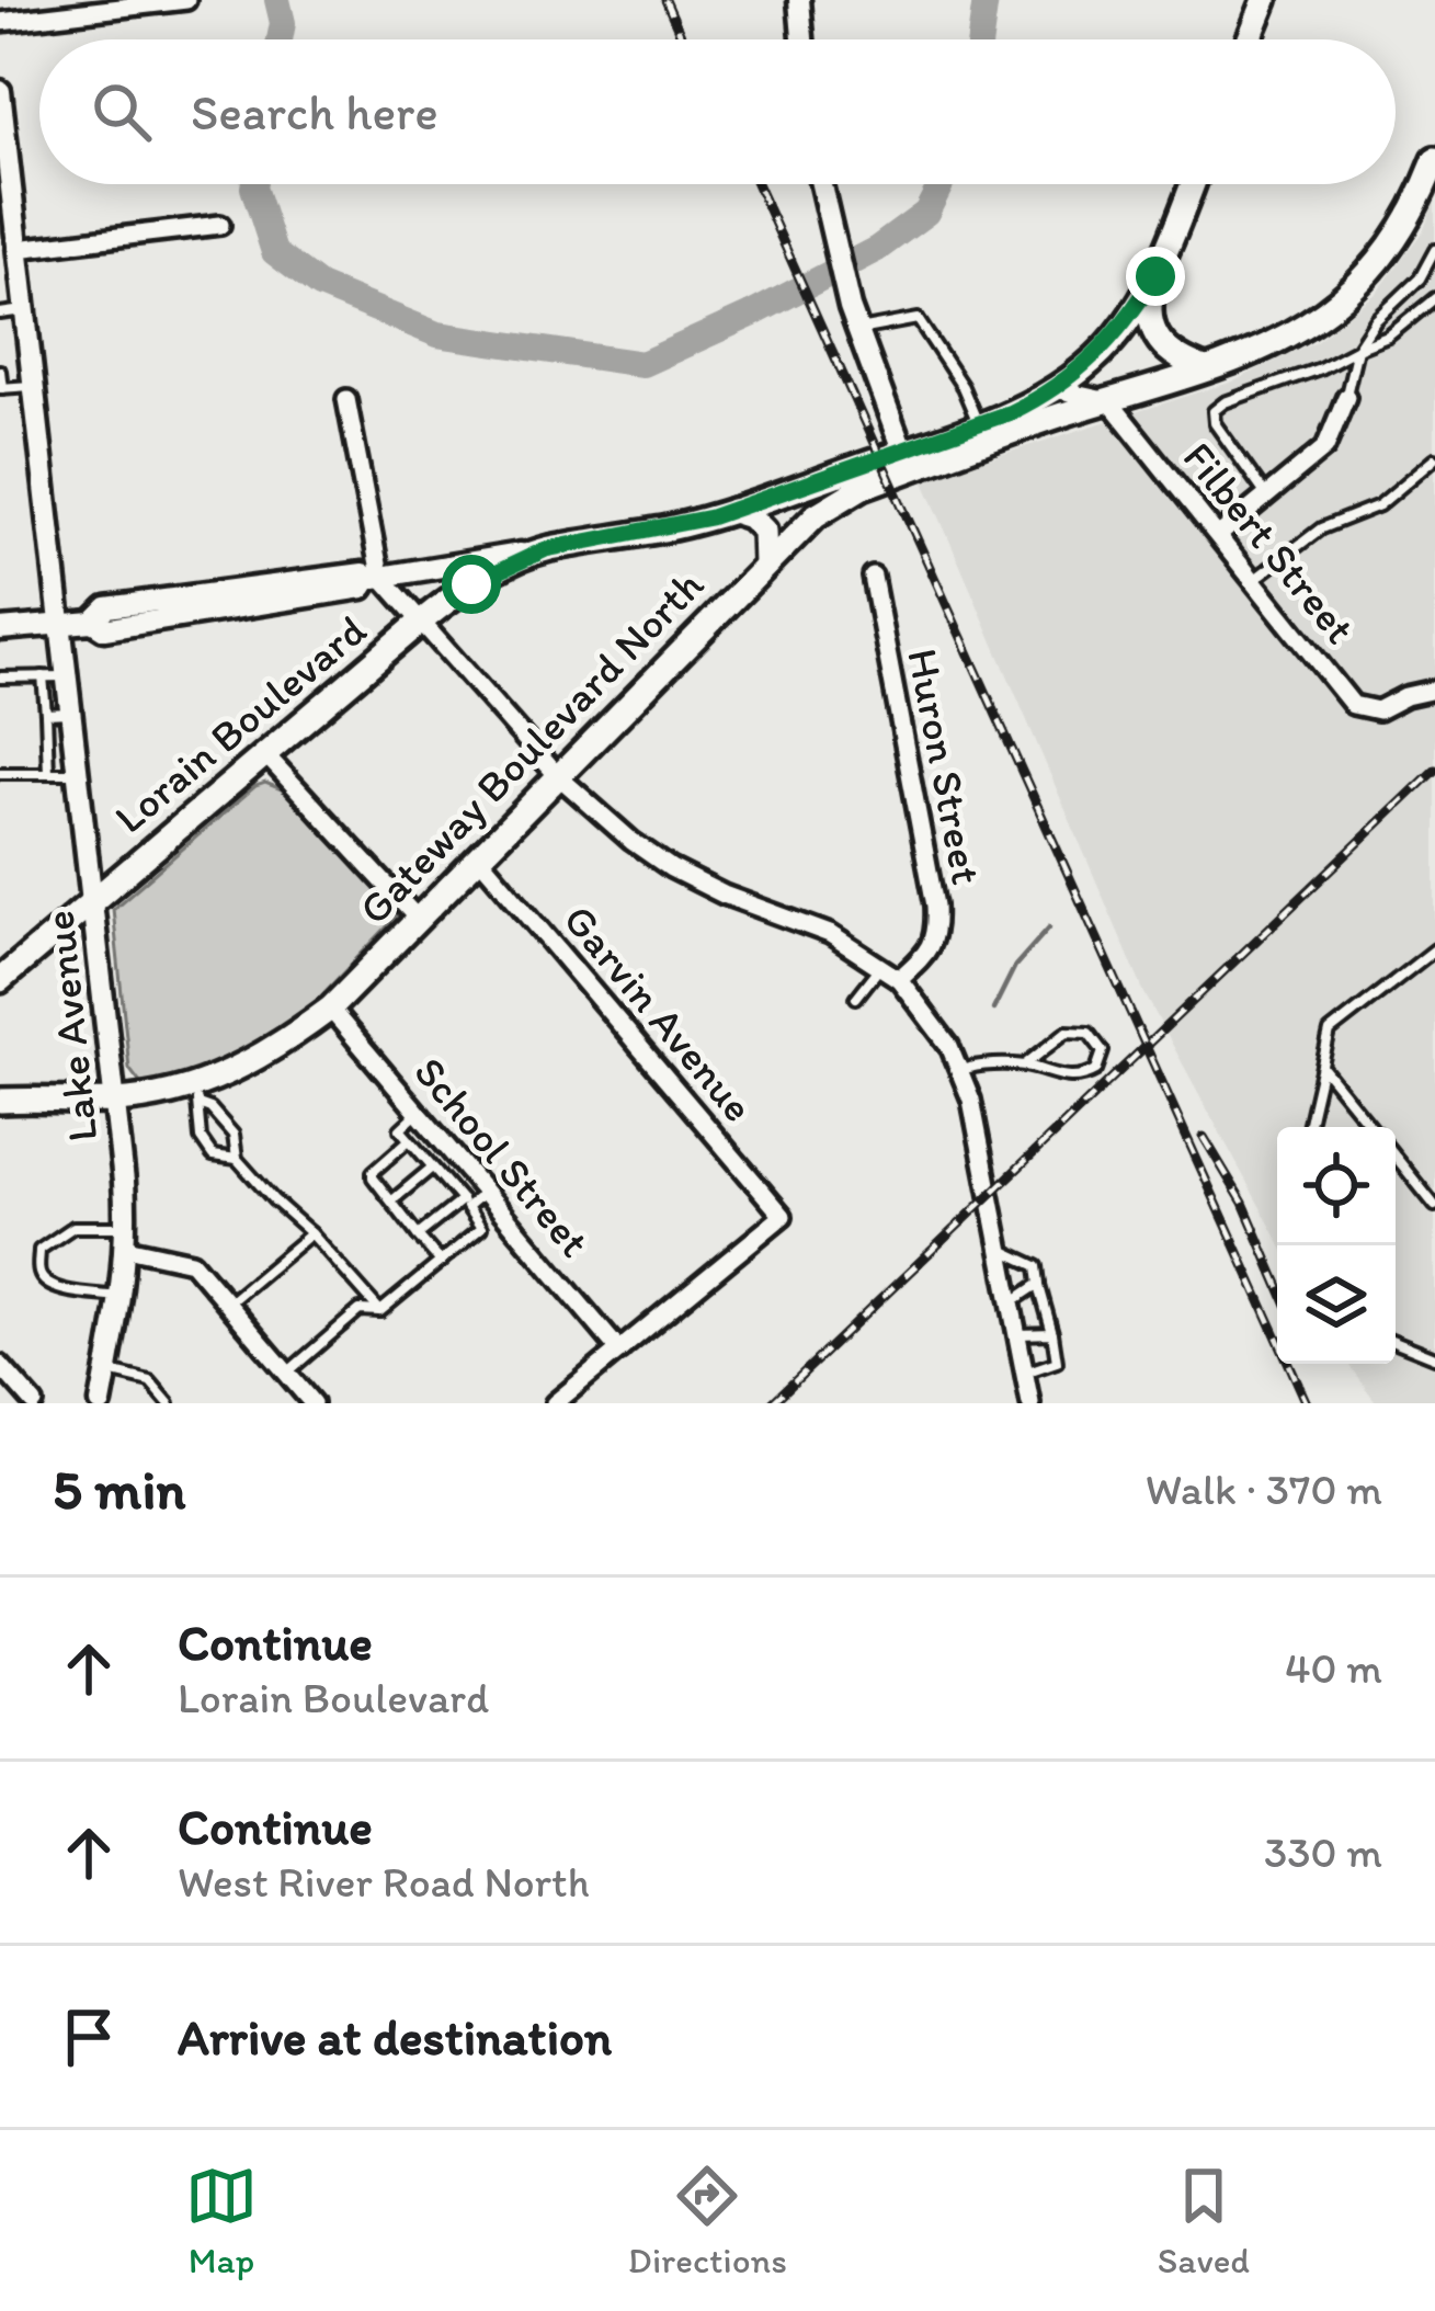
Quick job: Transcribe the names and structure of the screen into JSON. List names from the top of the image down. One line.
{"streets":{"main road":["Lorain Boulevard","Gateway Boulevard North"],"street":["Filbert Street","Huron Street","Garvin Avenue","Lake Avenue","School Street"]},"crossings":[["Lorain Boulevard","Gateway Boulevard North"],["Lorain Boulevard","Lake Avenue"],["Gateway Boulevard North","Garvin Avenue"],["Gateway Boulevard North","Lake Avenue"],["Gateway Boulevard North","School Street"],["Garvin Avenue","School Street"]],"page":{"search":"Search here","heading":["5 min","Walk · 370 m"],"list":[["Continue","Lorain Boulevard","40 m"],["Continue","West River Road North","330 m"],"Arrive at destination"],"nav":["Map","Directions","Saved"]}}
